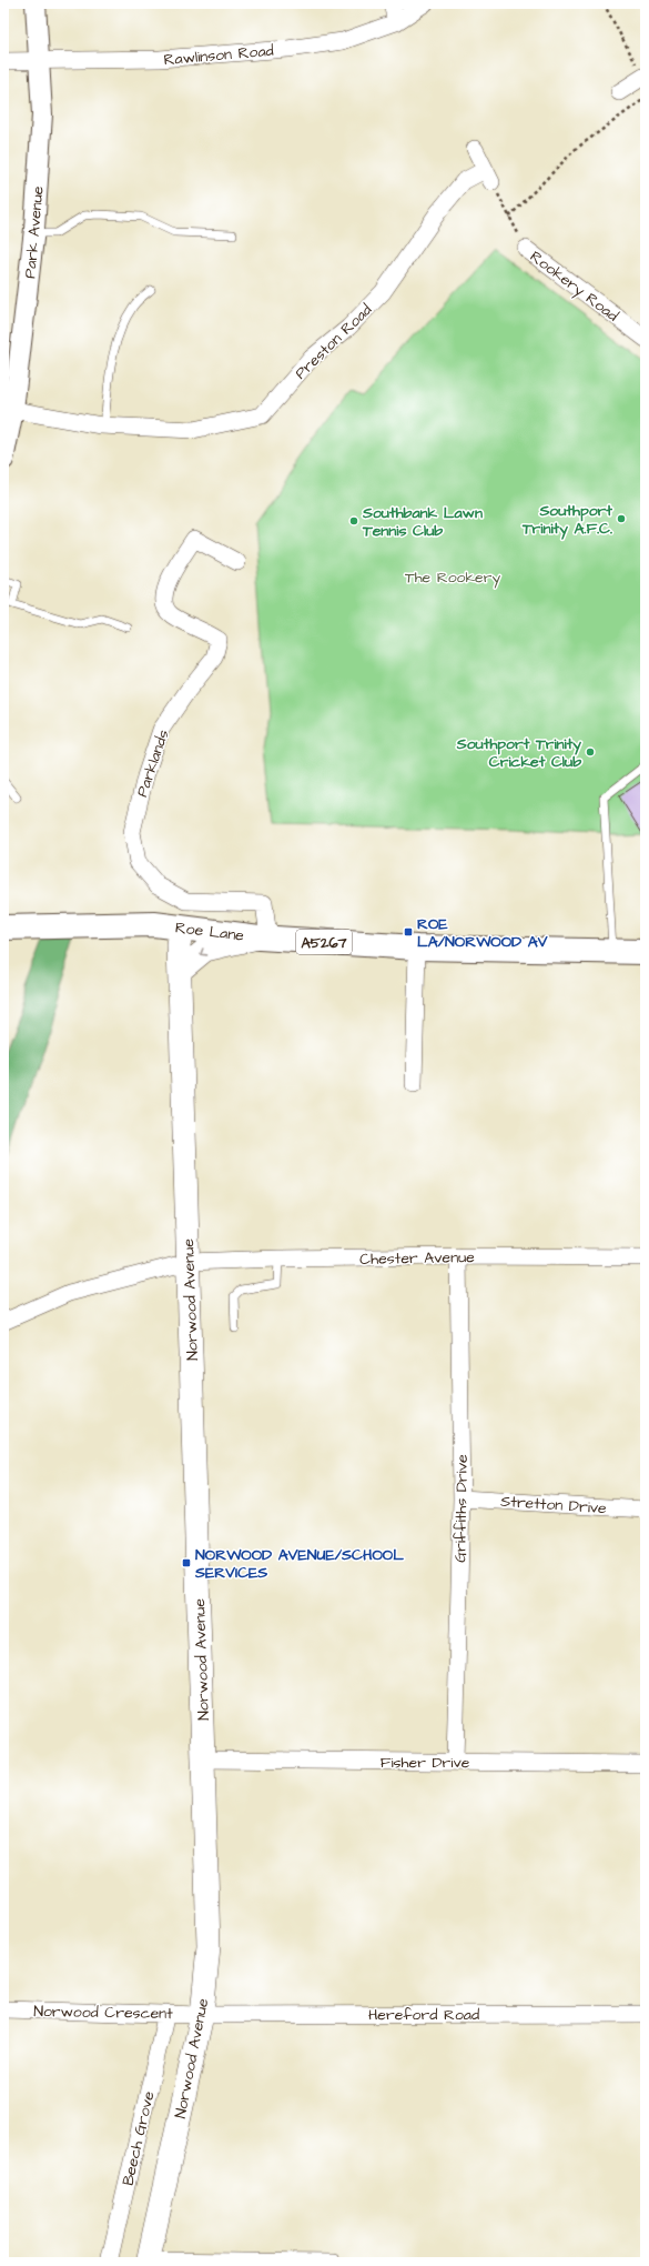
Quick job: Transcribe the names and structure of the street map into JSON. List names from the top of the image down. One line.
{"streets":{"main road":["Roe Lane","A5267","Norwood Avenue"],"street":["Rawlinson Road","Park Avenue","Rookery Road","Preston Road","Parklands","Chester Avenue","Stretton Drive","Griffiths Drive","Fisher Drive","Norwood Crescent","Hereford Road","Beech Grove"]},"crossings":[["Rawlinson Road","Park Avenue"],["Park Avenue","Preston Road"],["Parklands","Roe Lane"],["Roe Lane","Norwood Avenue"],["Chester Avenue","Norwood Avenue"],["Chester Avenue","Griffiths Drive"],["Norwood Avenue","Fisher Drive"],["Norwood Avenue","Norwood Crescent"],["Norwood Avenue","Hereford Road"],["Stretton Drive","Griffiths Drive"],["Griffiths Drive","Fisher Drive"],["Norwood Crescent","Hereford Road"],["Norwood Crescent","Beech Grove"]],"parks":["The Rookery"],"places":{"other":["Southport Trinity A.F.C.","Southbank Lawn Tennis Club","Southport Trinity Cricket Club"],"transit":["ROE LA/NORWOOD AV","NORWOOD AVENUE/SCHOOL SERVICES"]}}
